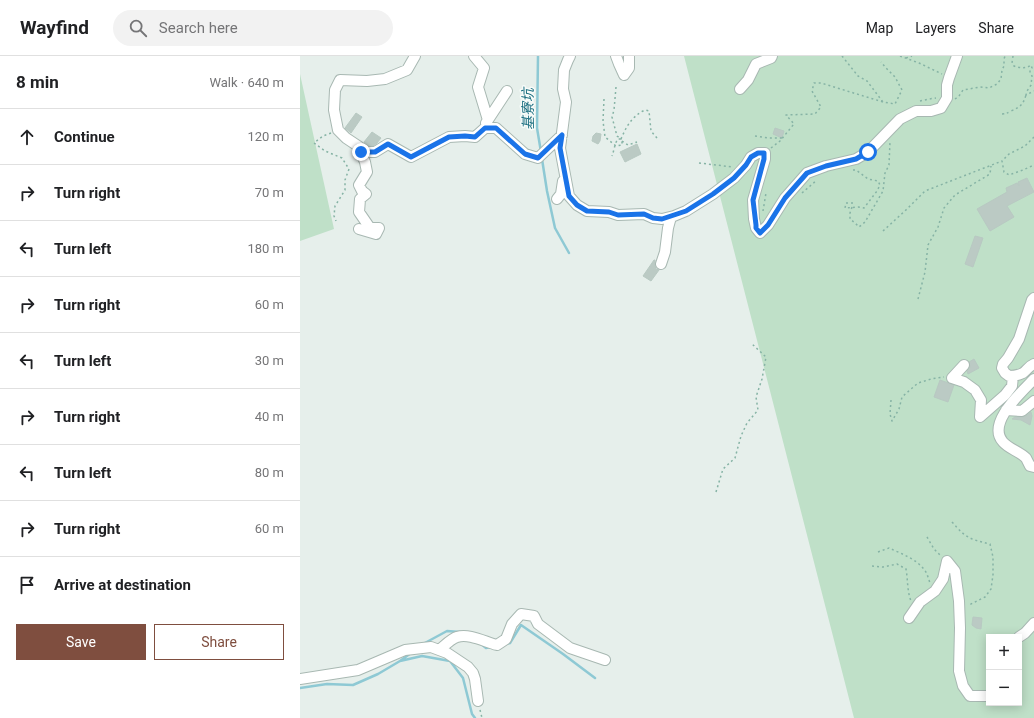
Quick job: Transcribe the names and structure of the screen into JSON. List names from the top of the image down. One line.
{"water":["基寮坑"],"page":{"header":"Wayfind","search":"Search here","nav":["Map","Layers","Share"],"heading":["8 min","Walk · 640 m"],"list":[["Continue","120 m"],["Turn right","70 m"],["Turn left","180 m"],["Turn right","60 m"],["Turn left","30 m"],["Turn right","40 m"],["Turn left","80 m"],["Turn right","60 m"],"Arrive at destination"],"buttons":["Save","Share"],"map_buttons":["+","−"]}}
